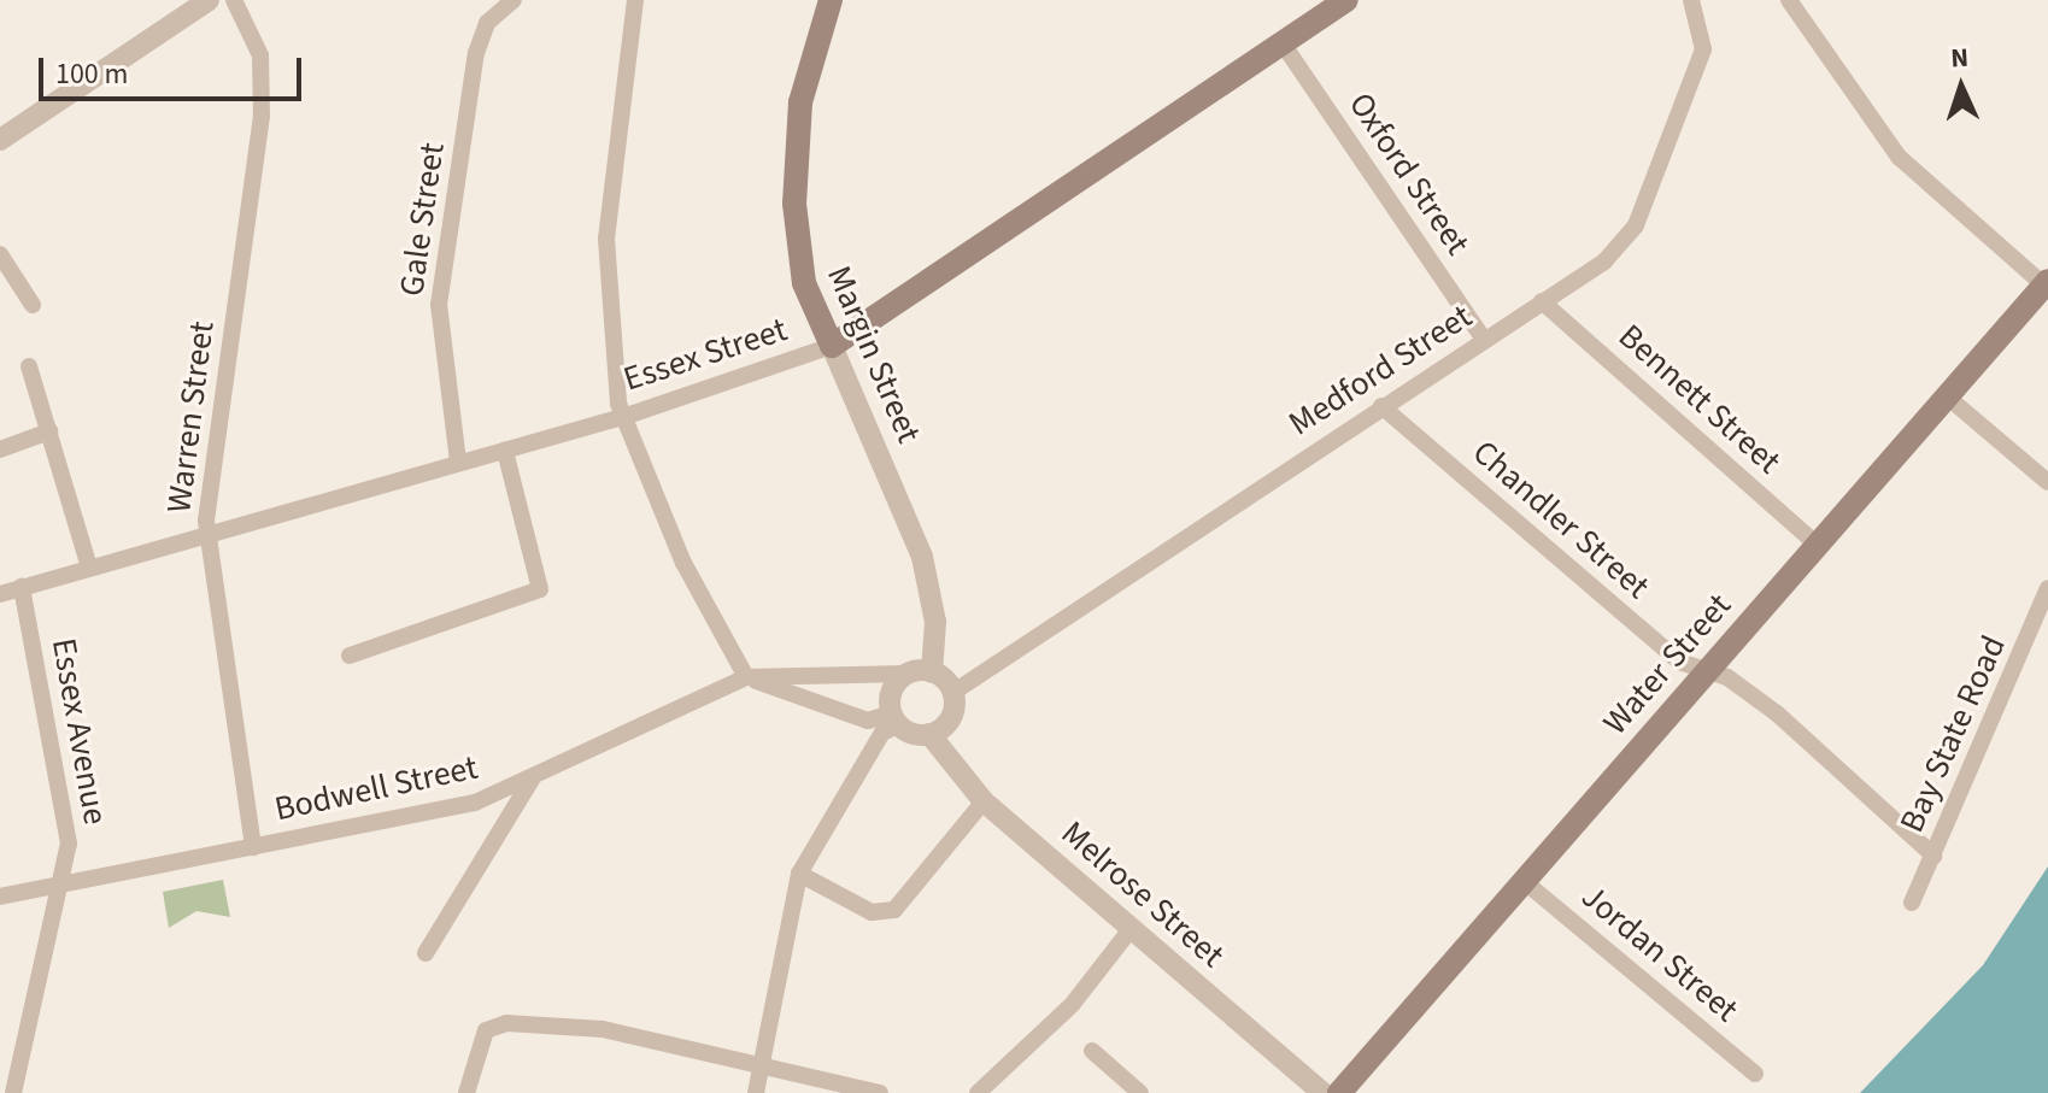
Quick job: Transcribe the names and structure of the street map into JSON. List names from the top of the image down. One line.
{"streets":{"main road":["Essex Street","Margin Street","Water Street"],"street":["Oxford Street","Gale Street","Medford Street","Bennett Street","Warren Street","Chandler Street","Essex Avenue","Bay State Road","Bodwell Street","Melrose Street","Jordan Street"]},"crossings":[["Oxford Street","Essex Street"],["Oxford Street","Medford Street"],["Gale Street","Essex Street"],["Essex Street","Margin Street"],["Essex Street","Warren Street"],["Essex Street","Essex Avenue"],["Margin Street","Medford Street"],["Margin Street","Bodwell Street"],["Margin Street","Melrose Street"],["Medford Street","Bennett Street"],["Medford Street","Chandler Street"],["Medford Street","Bodwell Street"],["Medford Street","Melrose Street"],["Bennett Street","Water Street"],["Warren Street","Bodwell Street"],["Chandler Street","Water Street"],["Chandler Street","Bay State Road"],["Water Street","Jordan Street"],["Essex Avenue","Bodwell Street"],["Bodwell Street","Melrose Street"]],"scale_bar":"100 m","north":"top"}
